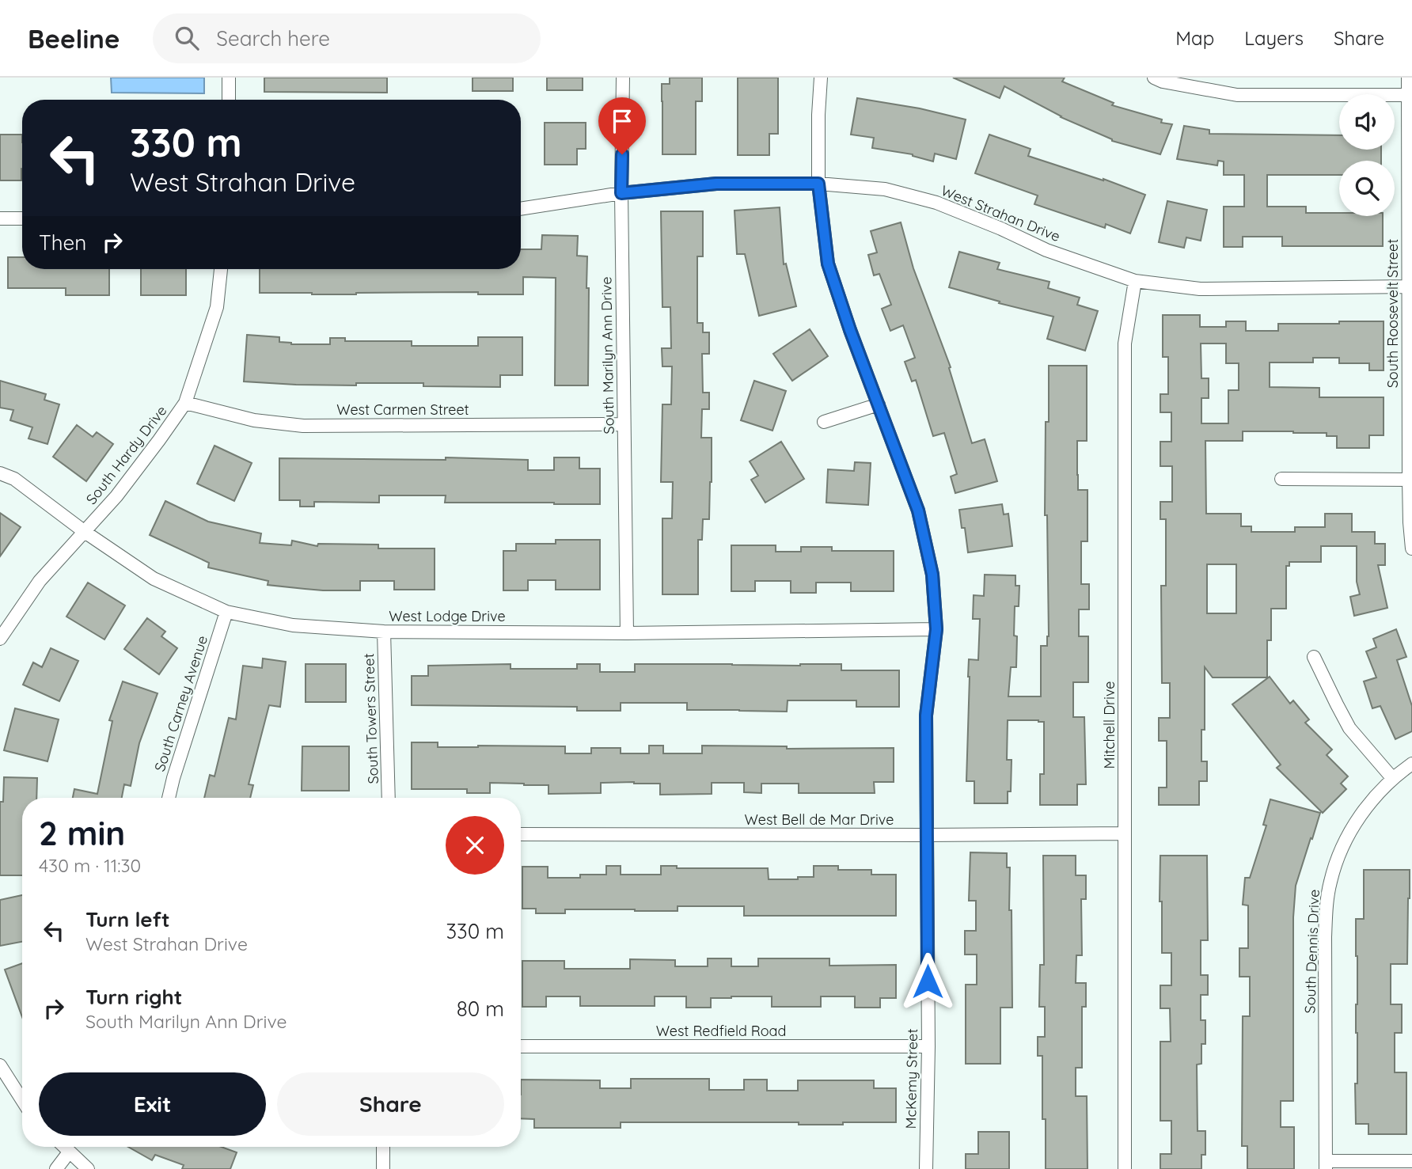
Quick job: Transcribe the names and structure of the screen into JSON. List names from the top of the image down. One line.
{"streets":{"street":["West Strahan Drive","South Roosevelt Street","South Marilyn Ann Drive","West Carmen Street","South Hardy Drive","West Lodge Drive","South Carney Avenue","South Towers Street","Mitchell Drive","West Bell de Mar Drive","South Dennis Drive","West Redfield Road","McKemy Street"]},"crossings":[["West Strahan Drive","South Roosevelt Street"],["West Strahan Drive","South Marilyn Ann Drive"],["West Strahan Drive","Mitchell Drive"],["West Strahan Drive","McKemy Street"],["South Marilyn Ann Drive","West Carmen Street"],["South Marilyn Ann Drive","West Lodge Drive"],["West Carmen Street","South Hardy Drive"],["South Hardy Drive","West Lodge Drive"],["West Lodge Drive","South Carney Avenue"],["West Lodge Drive","South Towers Street"],["West Lodge Drive","McKemy Street"],["Mitchell Drive","West Bell de Mar Drive"],["West Bell de Mar Drive","McKemy Street"],["West Redfield Road","McKemy Street"]],"page":{"header":"Beeline","search":"Search here","nav":["Map","Layers","Share"],"turn":["330 m","West Strahan Drive"],"then":"Then","heading":["2 min","430 m · 11:30"],"list":[{"name":"Turn left","note":"West Strahan Drive","value":"330 m"},{"name":"Turn right","note":"South Marilyn Ann Drive","value":"80 m"}],"buttons":["Exit","Share"]}}
